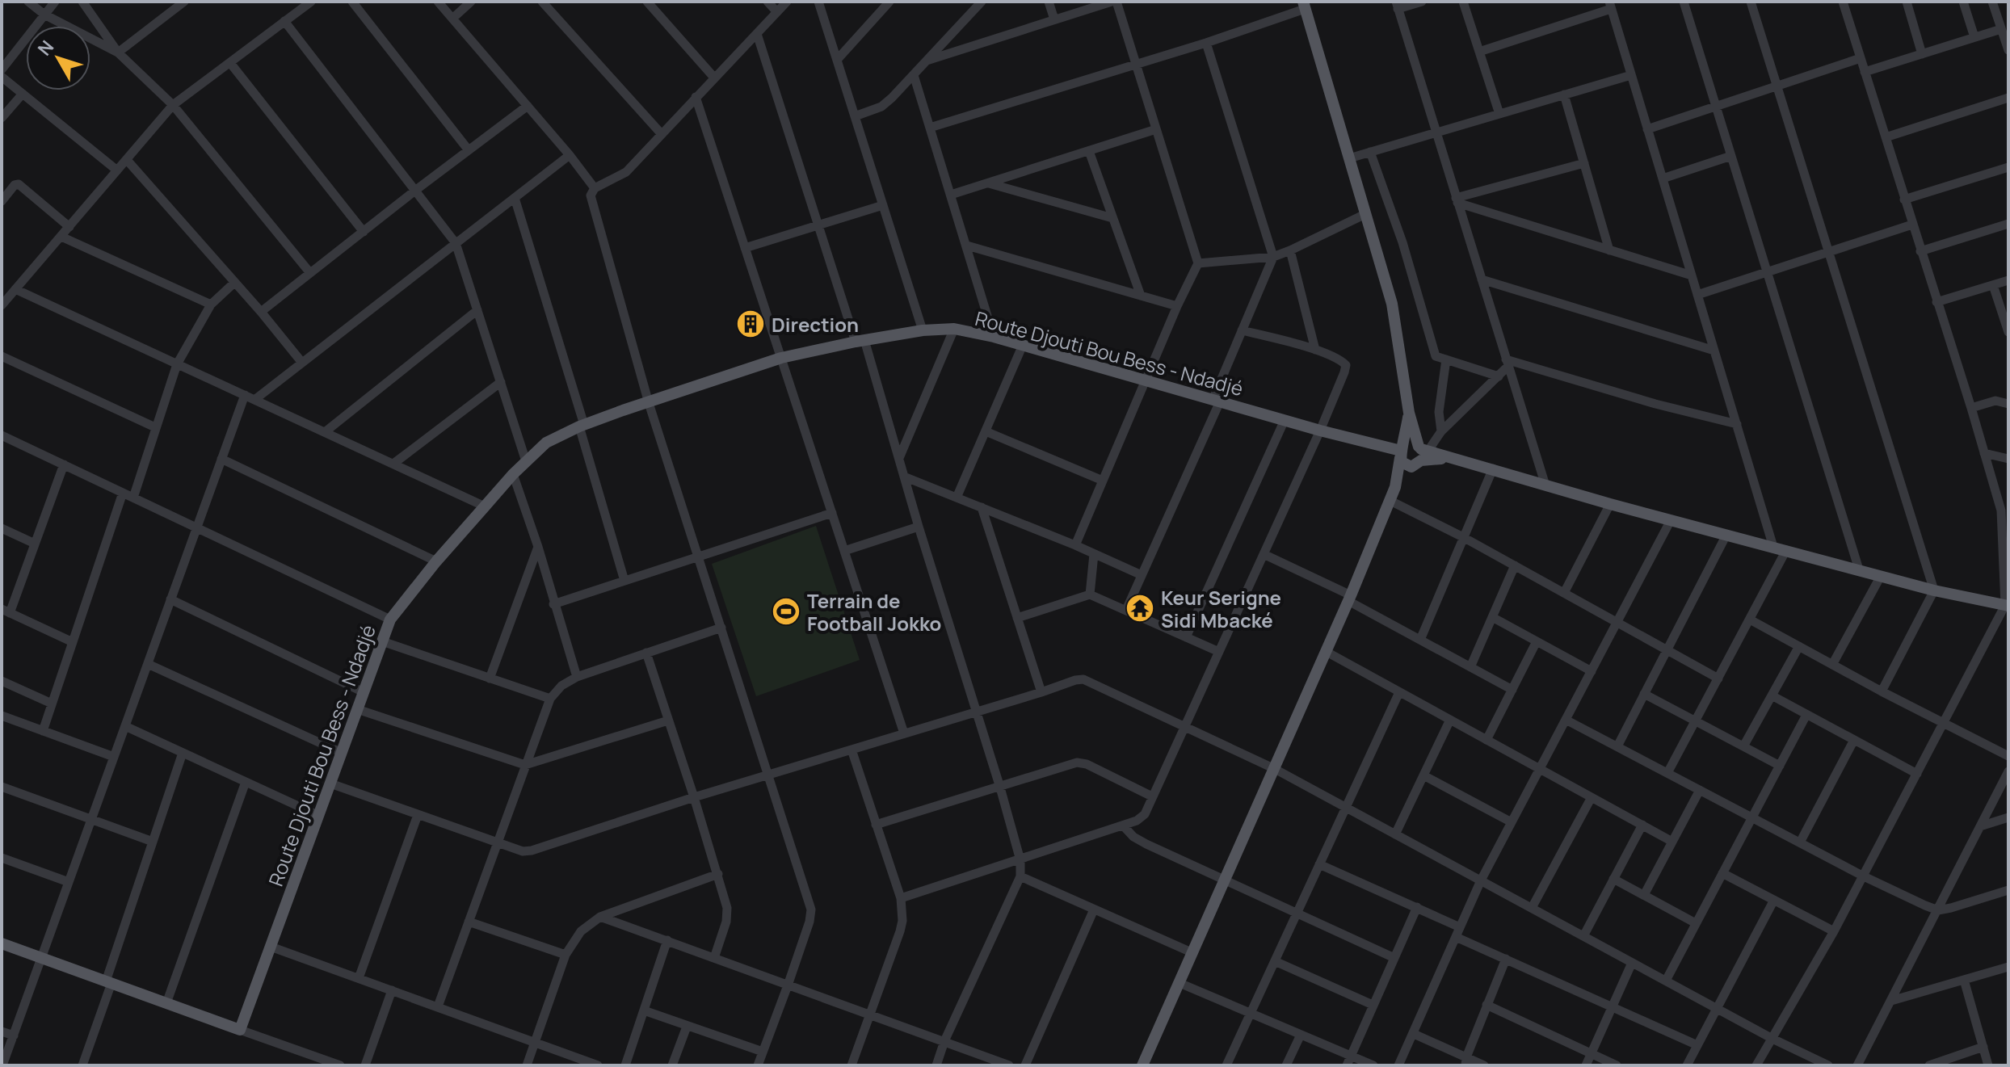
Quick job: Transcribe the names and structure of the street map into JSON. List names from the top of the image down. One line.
{"streets":{"main road":["Route Djouti Bou Bess - Ndadjé"]},"places":{"building":["Direction"],"temple":["Keur Serigne Sidi Mbacké"],"sports":["Terrain de Football Jokko"]},"north":"top left"}
